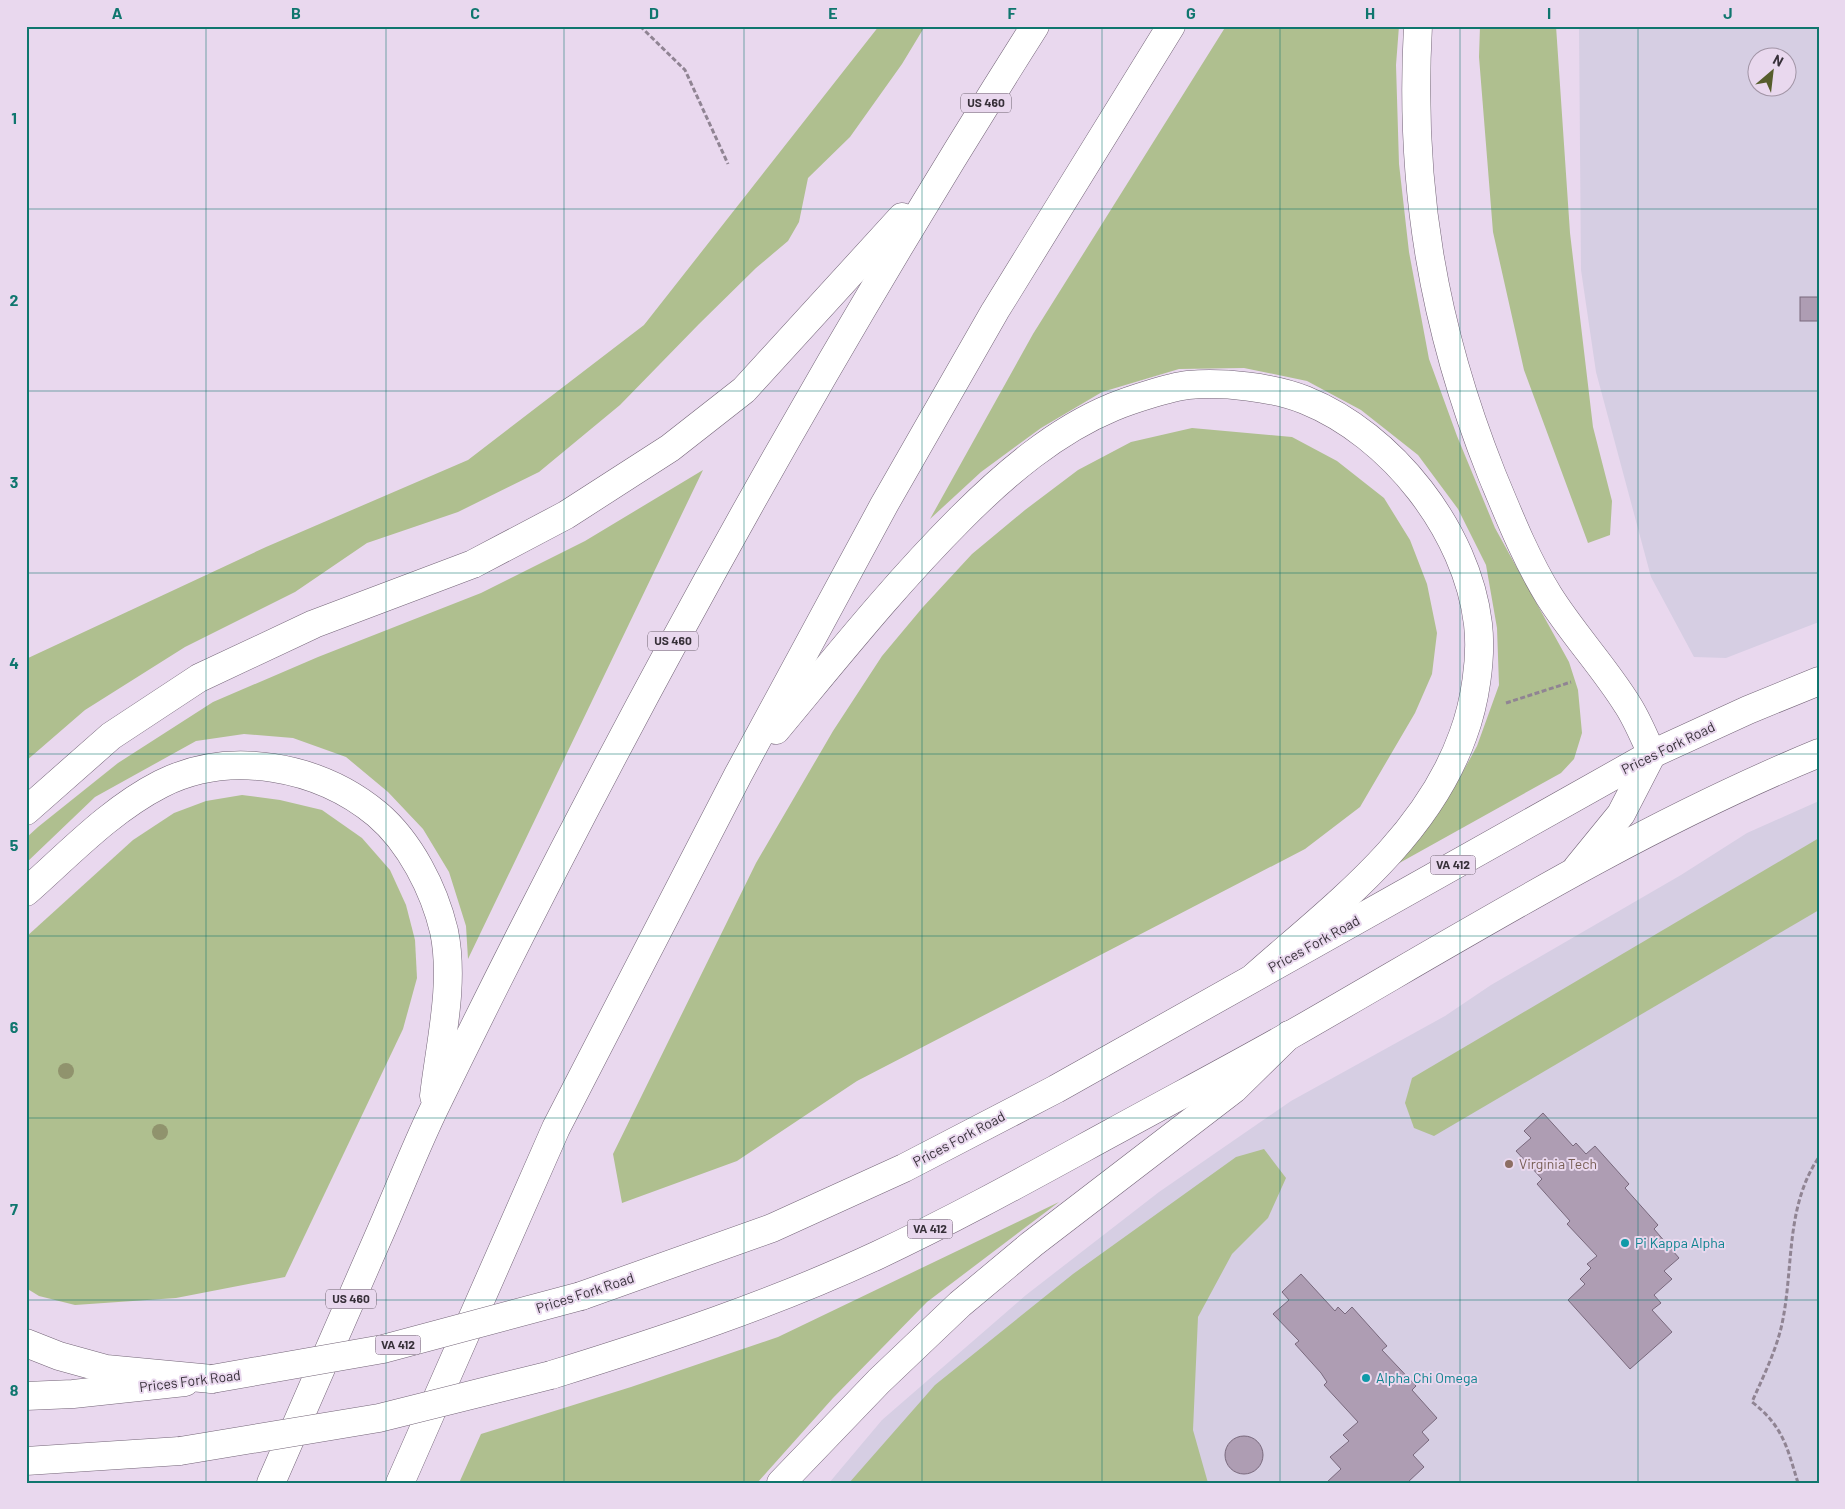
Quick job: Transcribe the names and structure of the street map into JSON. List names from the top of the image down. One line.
{"streets":{"main road":["US 460","Prices Fork Road","VA 412"]},"places":["Virginia Tech","Pi Kappa Alpha","Alpha Chi Omega"],"north":"top right","grid":{"columns":["A","B","C","D","E","F","G","H","I","J"],"rows":["1","2","3","4","5","6","7","8"]}}
